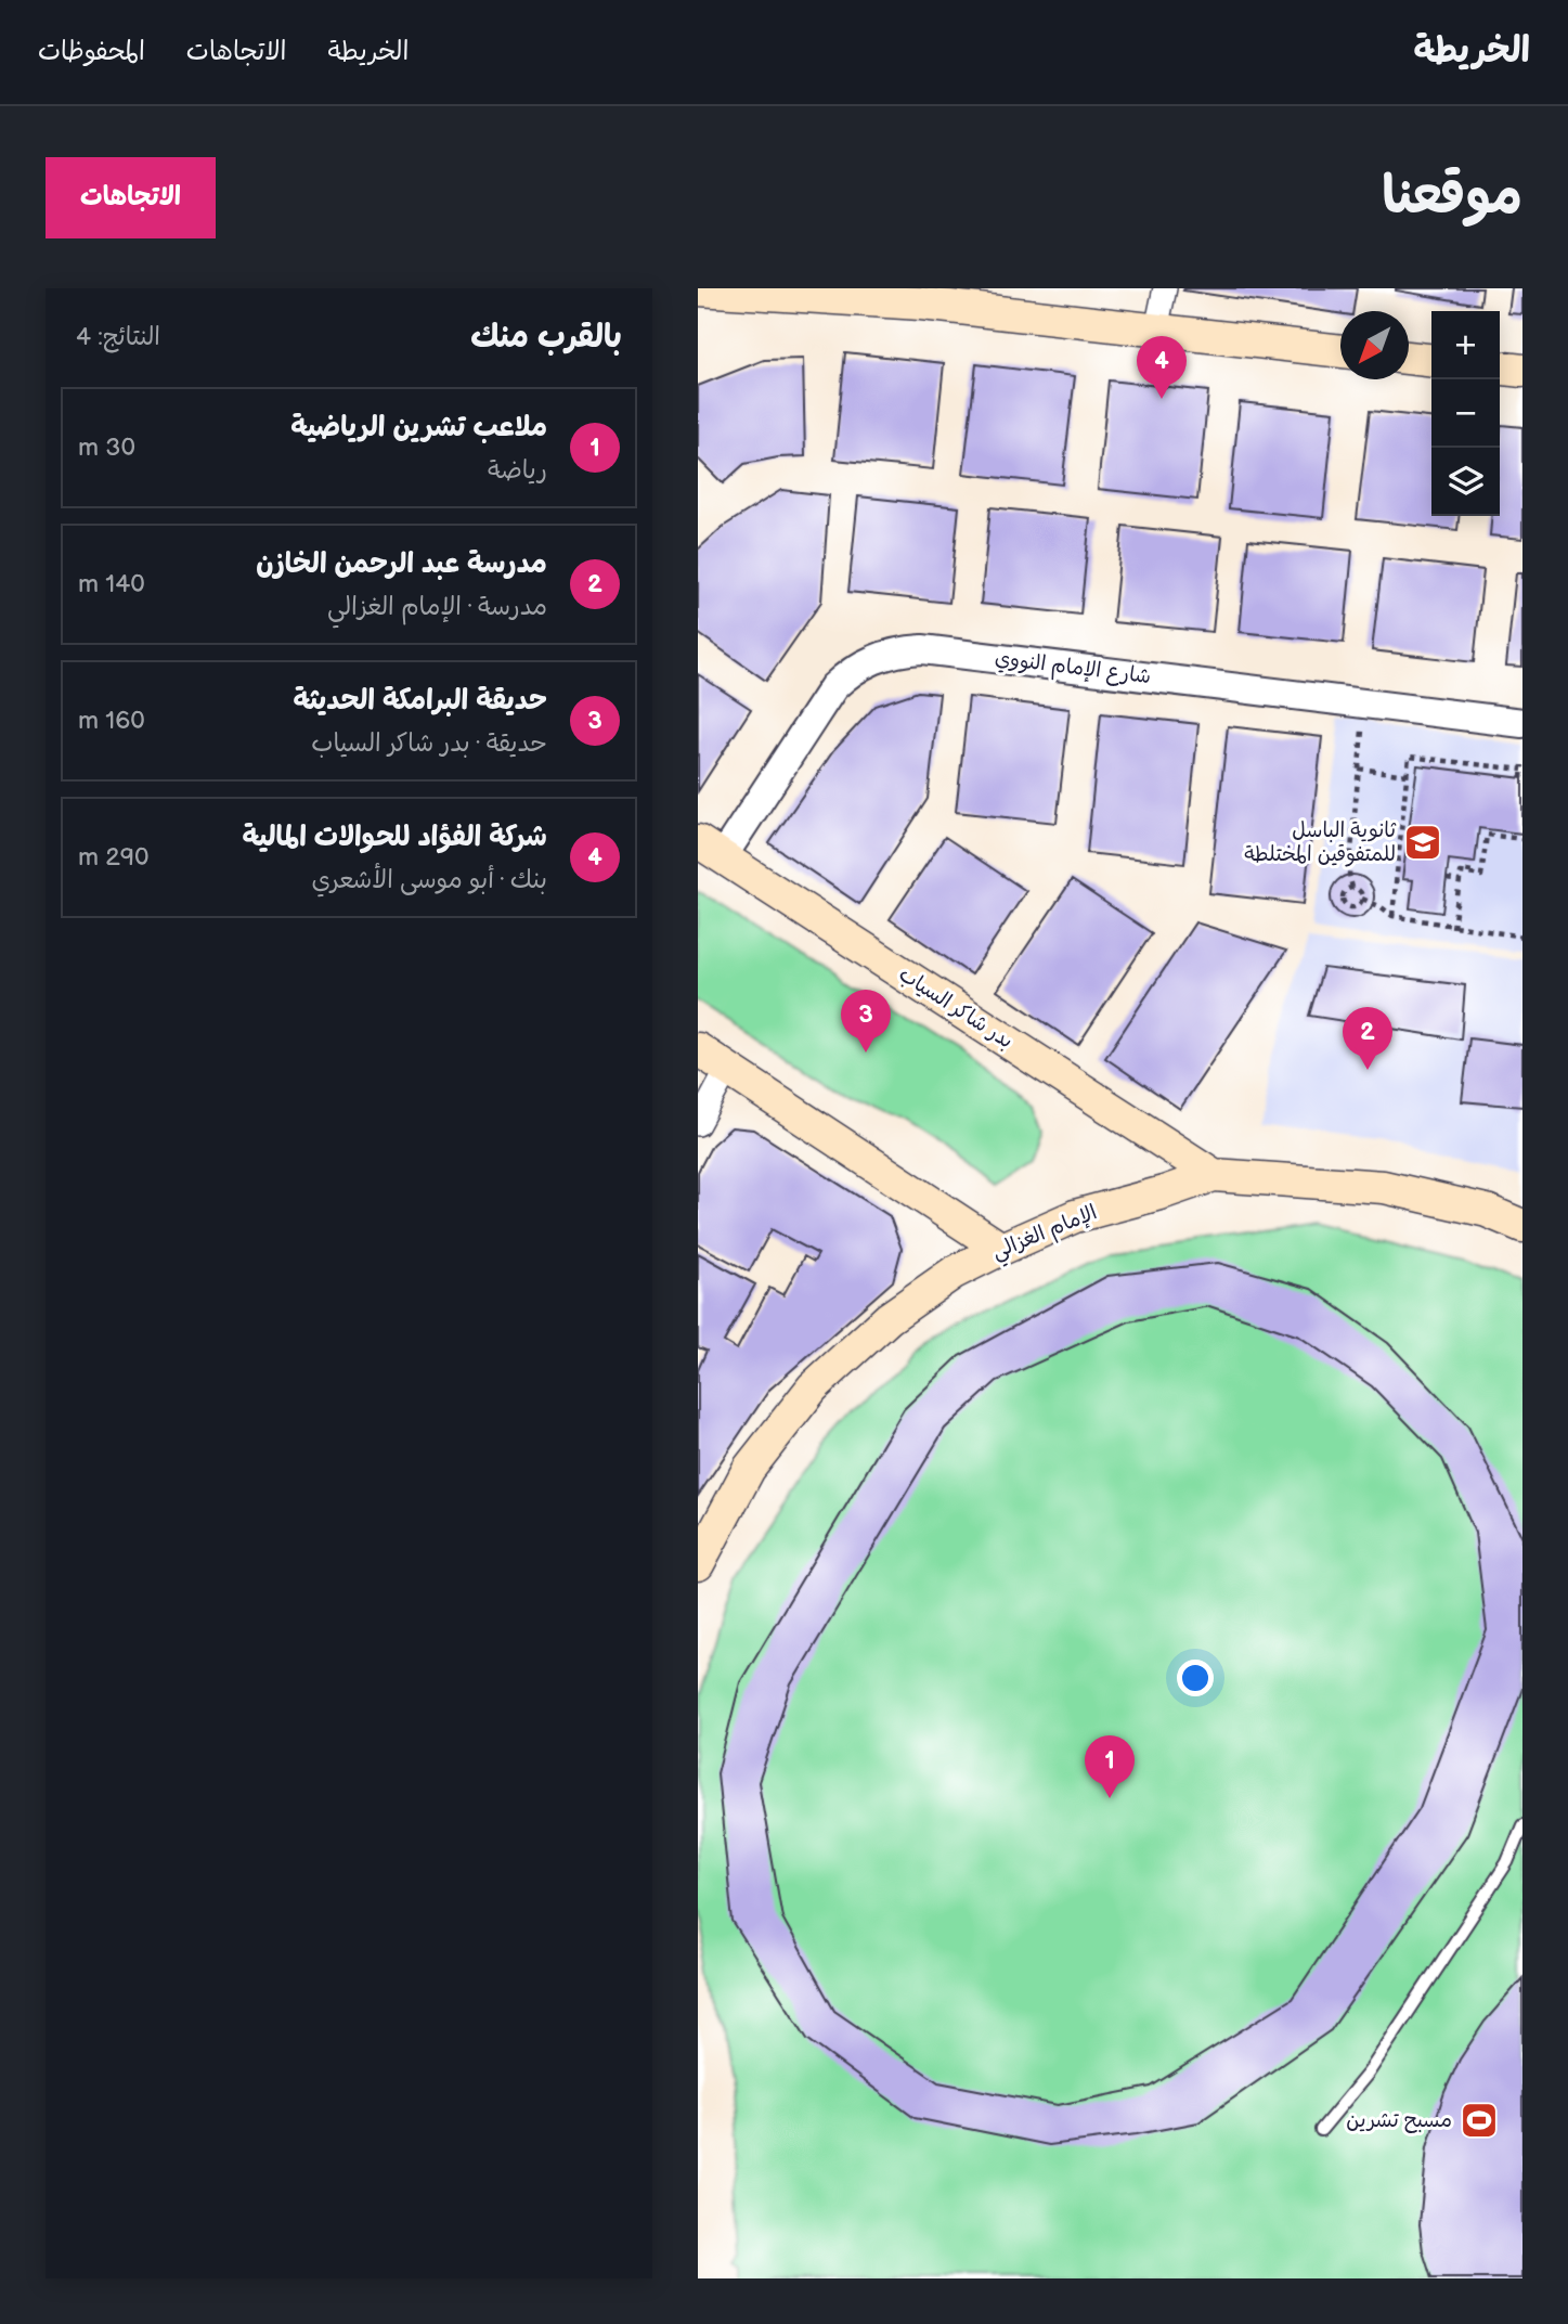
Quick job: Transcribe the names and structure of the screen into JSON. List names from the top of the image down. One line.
{"streets":{"main road":["بدر شاكر السياب","الإمام الغزالي"],"street":["شارع الإمام النووي"]},"crossings":[["شارع الإمام النووي","بدر شاكر السياب"],["بدر شاكر السياب","الإمام الغزالي"]],"places":{"school or university":["ثانوية الباسل للمتفوقين المختلطة"],"sports":["مسبح تشرين"]},"north":"bottom left","page":{"header":"الخريطة","nav":["الخريطة","الاتجاهات","المحفوظات"],"title":"موقعنا","buttons":"الاتجاهات","heading":["بالقرب منك","النتائج: 4"],"map_buttons":["+","−"],"pins":["4","3","2","1"],"list":[{"mark":"1","name":"ملاعب تشرين الرياضية","note":"رياضة","value":"30 m"},{"mark":"2","name":"مدرسة عبد الرحمن الخازن","note":"مدرسة · الإمام الغزالي","value":"140 m"},{"mark":"3","name":"حديقة البرامكة الحديثة","note":"حديقة · بدر شاكر السياب","value":"160 m"},{"mark":"4","name":"شركة الفؤاد للحوالات المالية","note":"بنك · أبو موسى الأشعري","value":"290 m"}]}}
